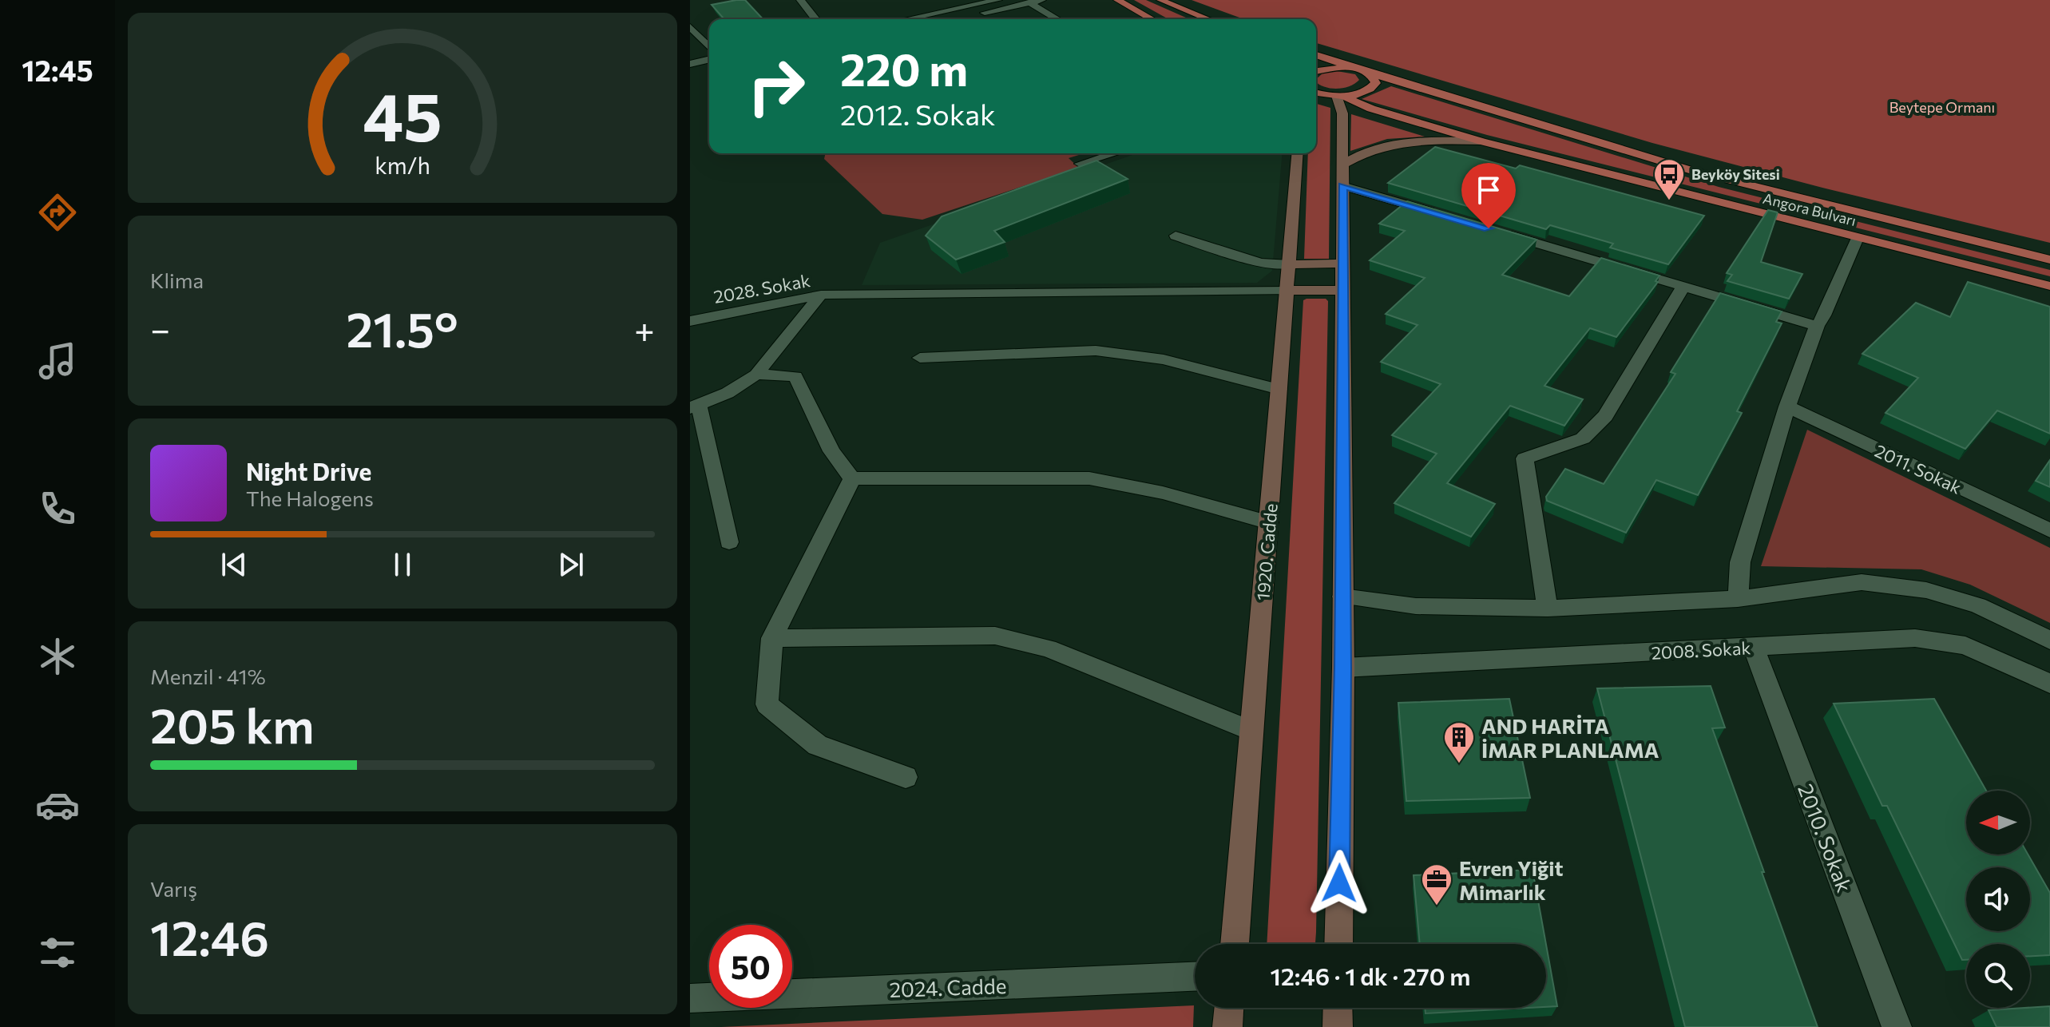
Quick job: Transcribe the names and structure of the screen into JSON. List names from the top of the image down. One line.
{"streets":{"main road":["Angora Bulvarı","1920. Cadde"],"street":["2028. Sokak","2011. Sokak","2008. Sokak","2010. Sokak","2024. Cadde"]},"crossings":[["2008. Sokak","2010. Sokak"]],"parks":["Beytepe Ormanı"],"places":{"bus stop":["Beyköy Sitesi"],"building":["AND HARİTA İMAR PLANLAMA"],"office":["Evren Yiğit Mimarlık"]},"north":"left","page":{"tabs":"12:45","turn":["220 m","2012. Sokak"],"tile":["Klima",["Menzil · 41%","205 km"],["Varış","12:46"]],"heat":["−","21.5°","+"],"song":["Night Drive","The Halogens"],"limit":"50","trip":"12:46 · 1 dk · 270 m","gauge":["45","km/h"]}}
